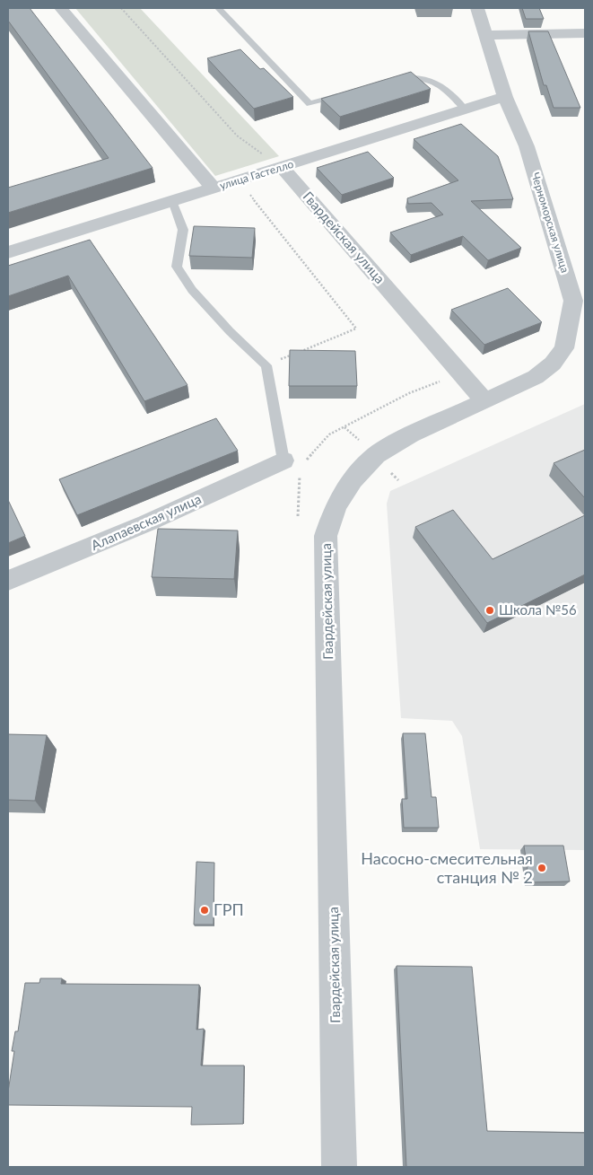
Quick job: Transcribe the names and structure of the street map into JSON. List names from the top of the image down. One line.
{"streets":{"street":["улица Гастелло","Черноморская улица","Гвардейская улица","Алапаевская улица"]},"crossings":[["улица Гастелло","Черноморская улица"],["улица Гастелло","Гвардейская улица"],["Черноморская улица","Гвардейская улица"]],"places":["Школа №56","Насосно-смесительная станция № 2","ГРП"]}
